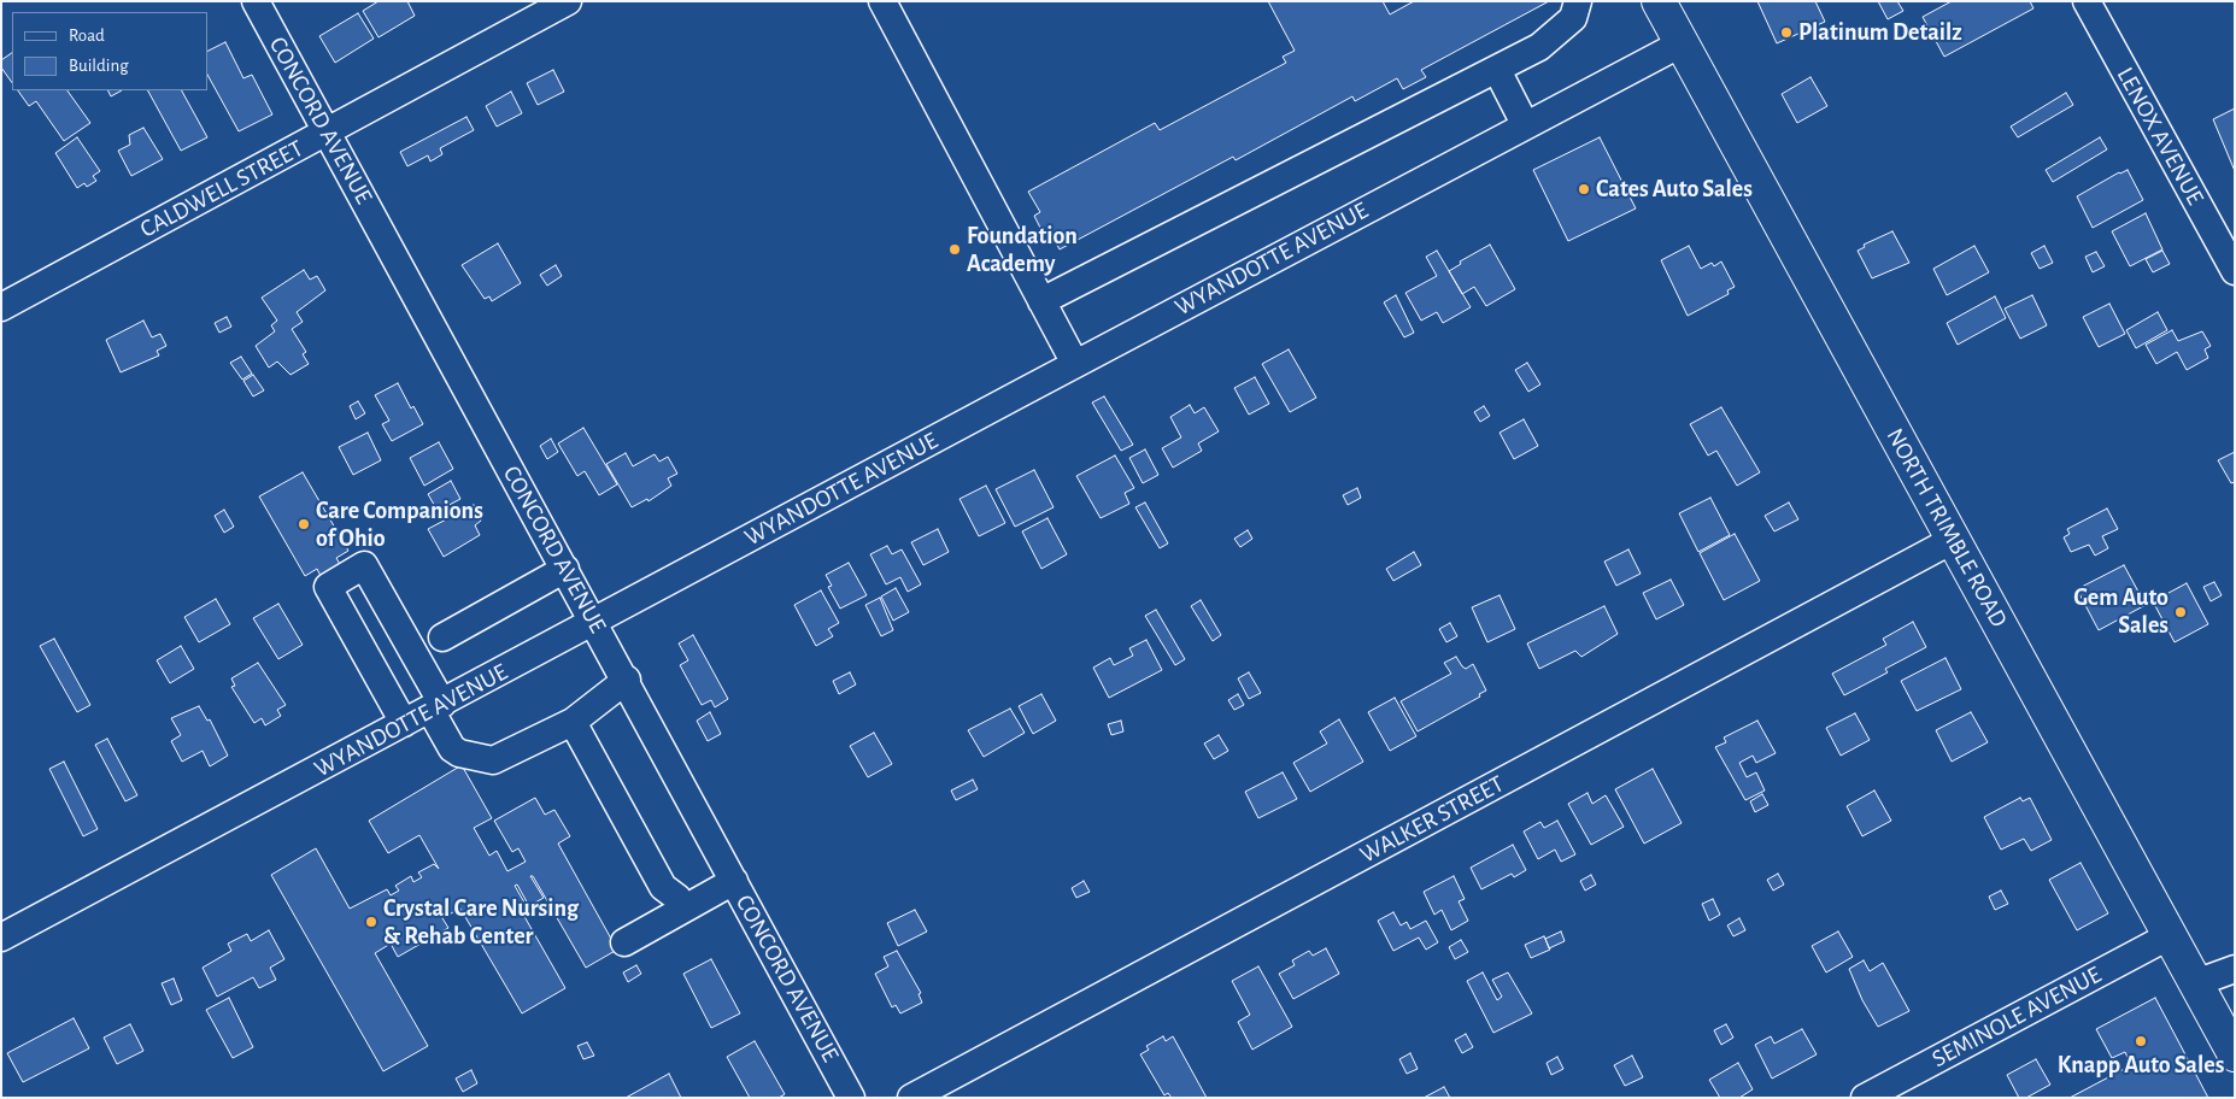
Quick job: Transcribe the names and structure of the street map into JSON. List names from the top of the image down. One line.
{"streets":{"main road":["NORTH TRIMBLE ROAD"],"street":["CONCORD AVENUE","LENOX AVENUE","CALDWELL STREET","WYANDOTTE AVENUE","WALKER STREET","SEMINOLE AVENUE"]},"crossings":[["CONCORD AVENUE","CALDWELL STREET"],["CONCORD AVENUE","WYANDOTTE AVENUE"],["WYANDOTTE AVENUE","NORTH TRIMBLE ROAD"],["NORTH TRIMBLE ROAD","WALKER STREET"],["NORTH TRIMBLE ROAD","SEMINOLE AVENUE"]],"places":["Platinum Detailz","Cates Auto Sales","Foundation Academy","Care Companions of Ohio","Gem Auto Sales","Crystal Care Nursing & Rehab Center","Knapp Auto Sales"],"legend":["Road","Building"]}
